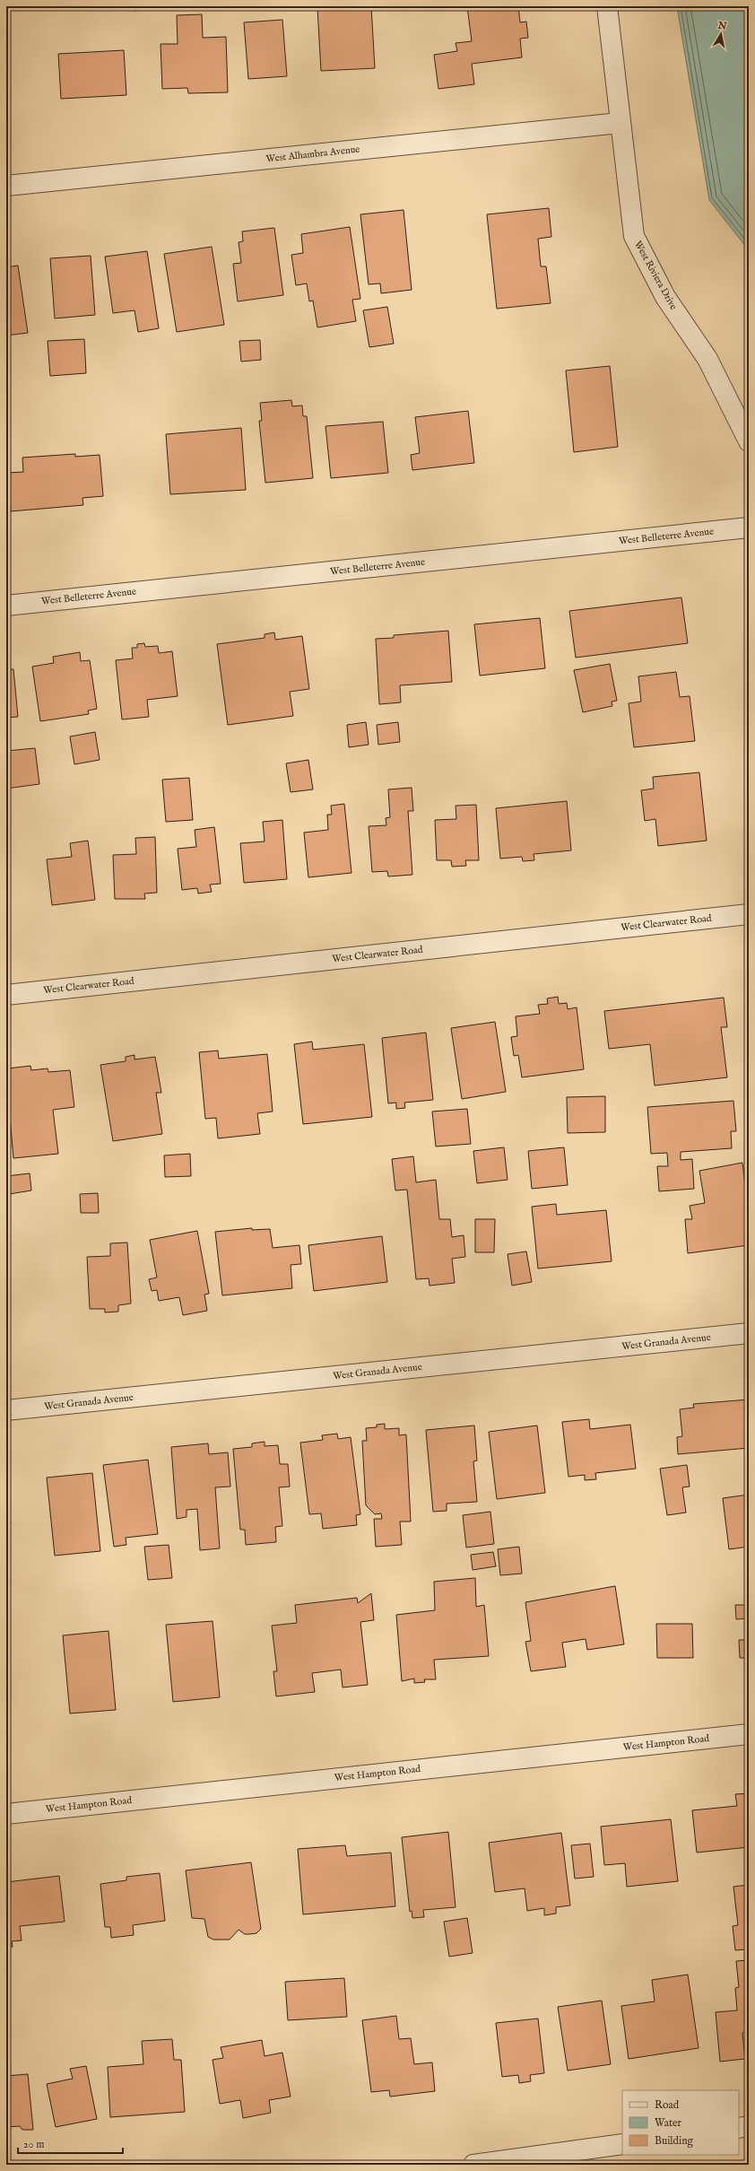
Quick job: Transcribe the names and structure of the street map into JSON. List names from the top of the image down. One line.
{"streets":{"street":["West Alhambra Avenue","West Riviera Drive","West Belleterre Avenue","West Clearwater Road","West Granada Avenue","West Hampton Road"]},"crossings":[["West Alhambra Avenue","West Riviera Drive"]],"legend":["Road","Water","Building"],"scale_bar":"20 m","north":"top"}
